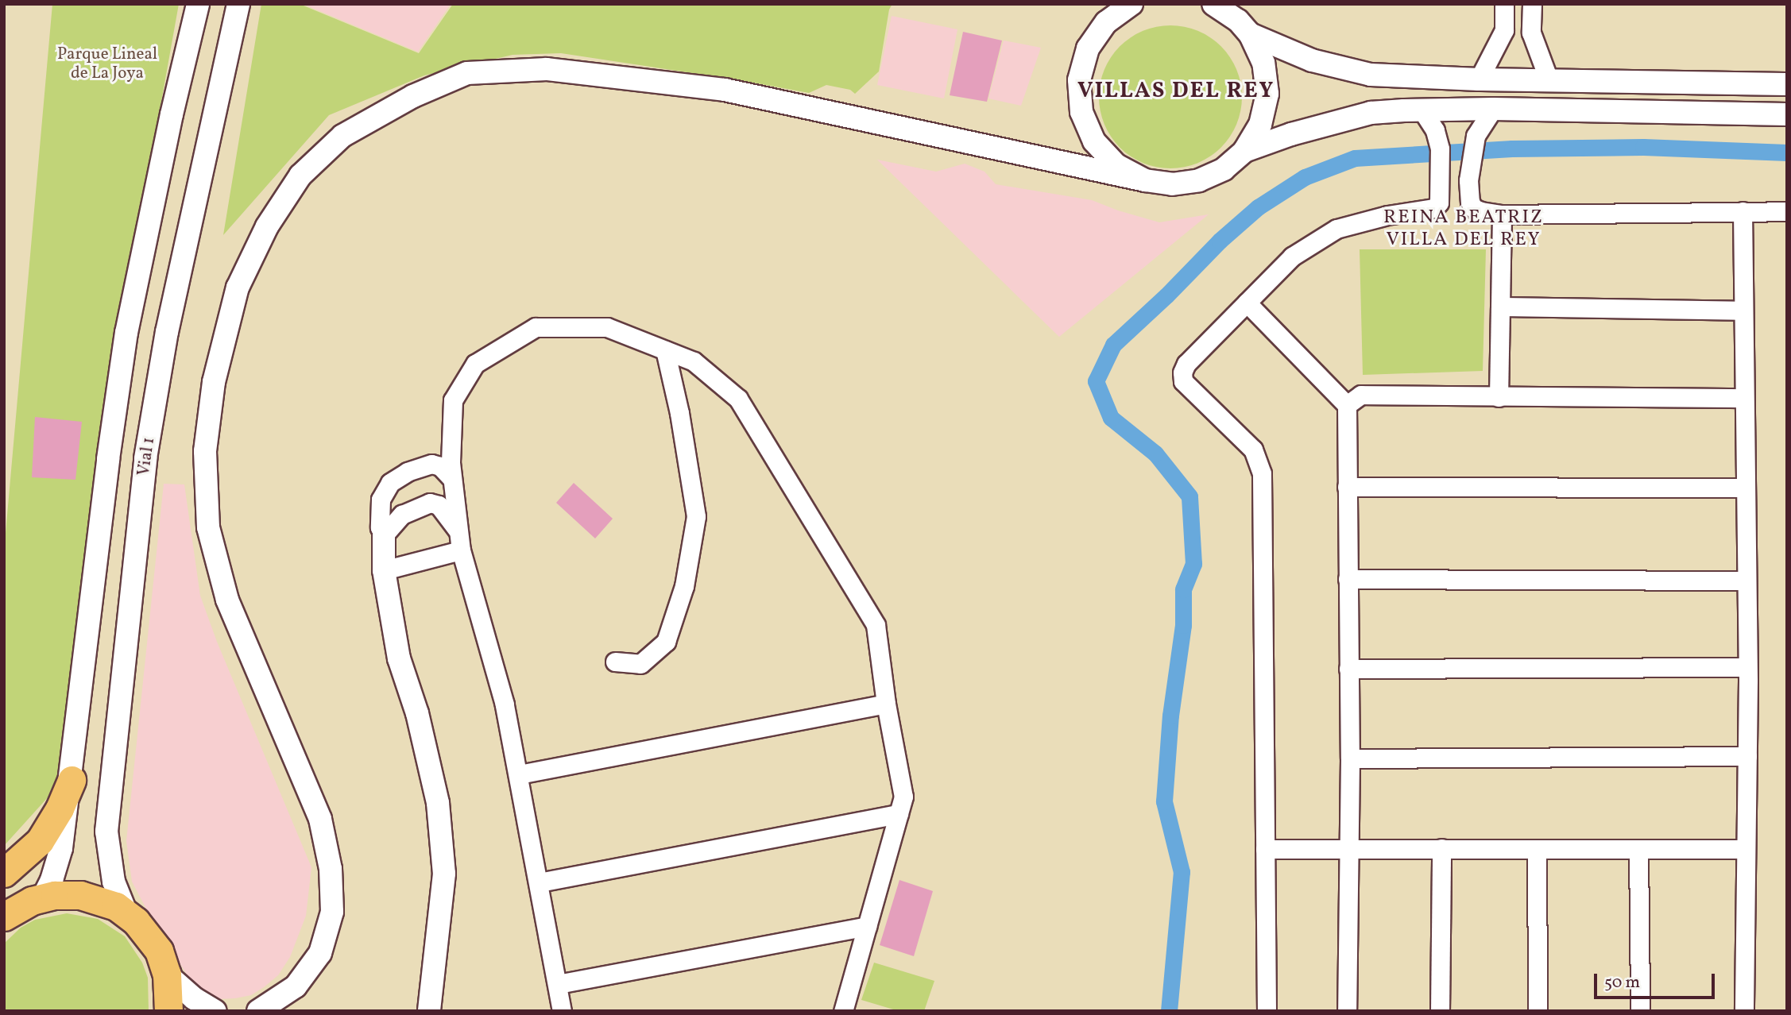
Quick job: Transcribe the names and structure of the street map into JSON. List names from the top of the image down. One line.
{"streets":{"street":["Vial 1"]},"districts":["VILLAS DEL REY","REINA BEATRIZ VILLA DEL REY"],"parks":["Parque Lineal de La Joya"],"scale_bar":"50 m"}
